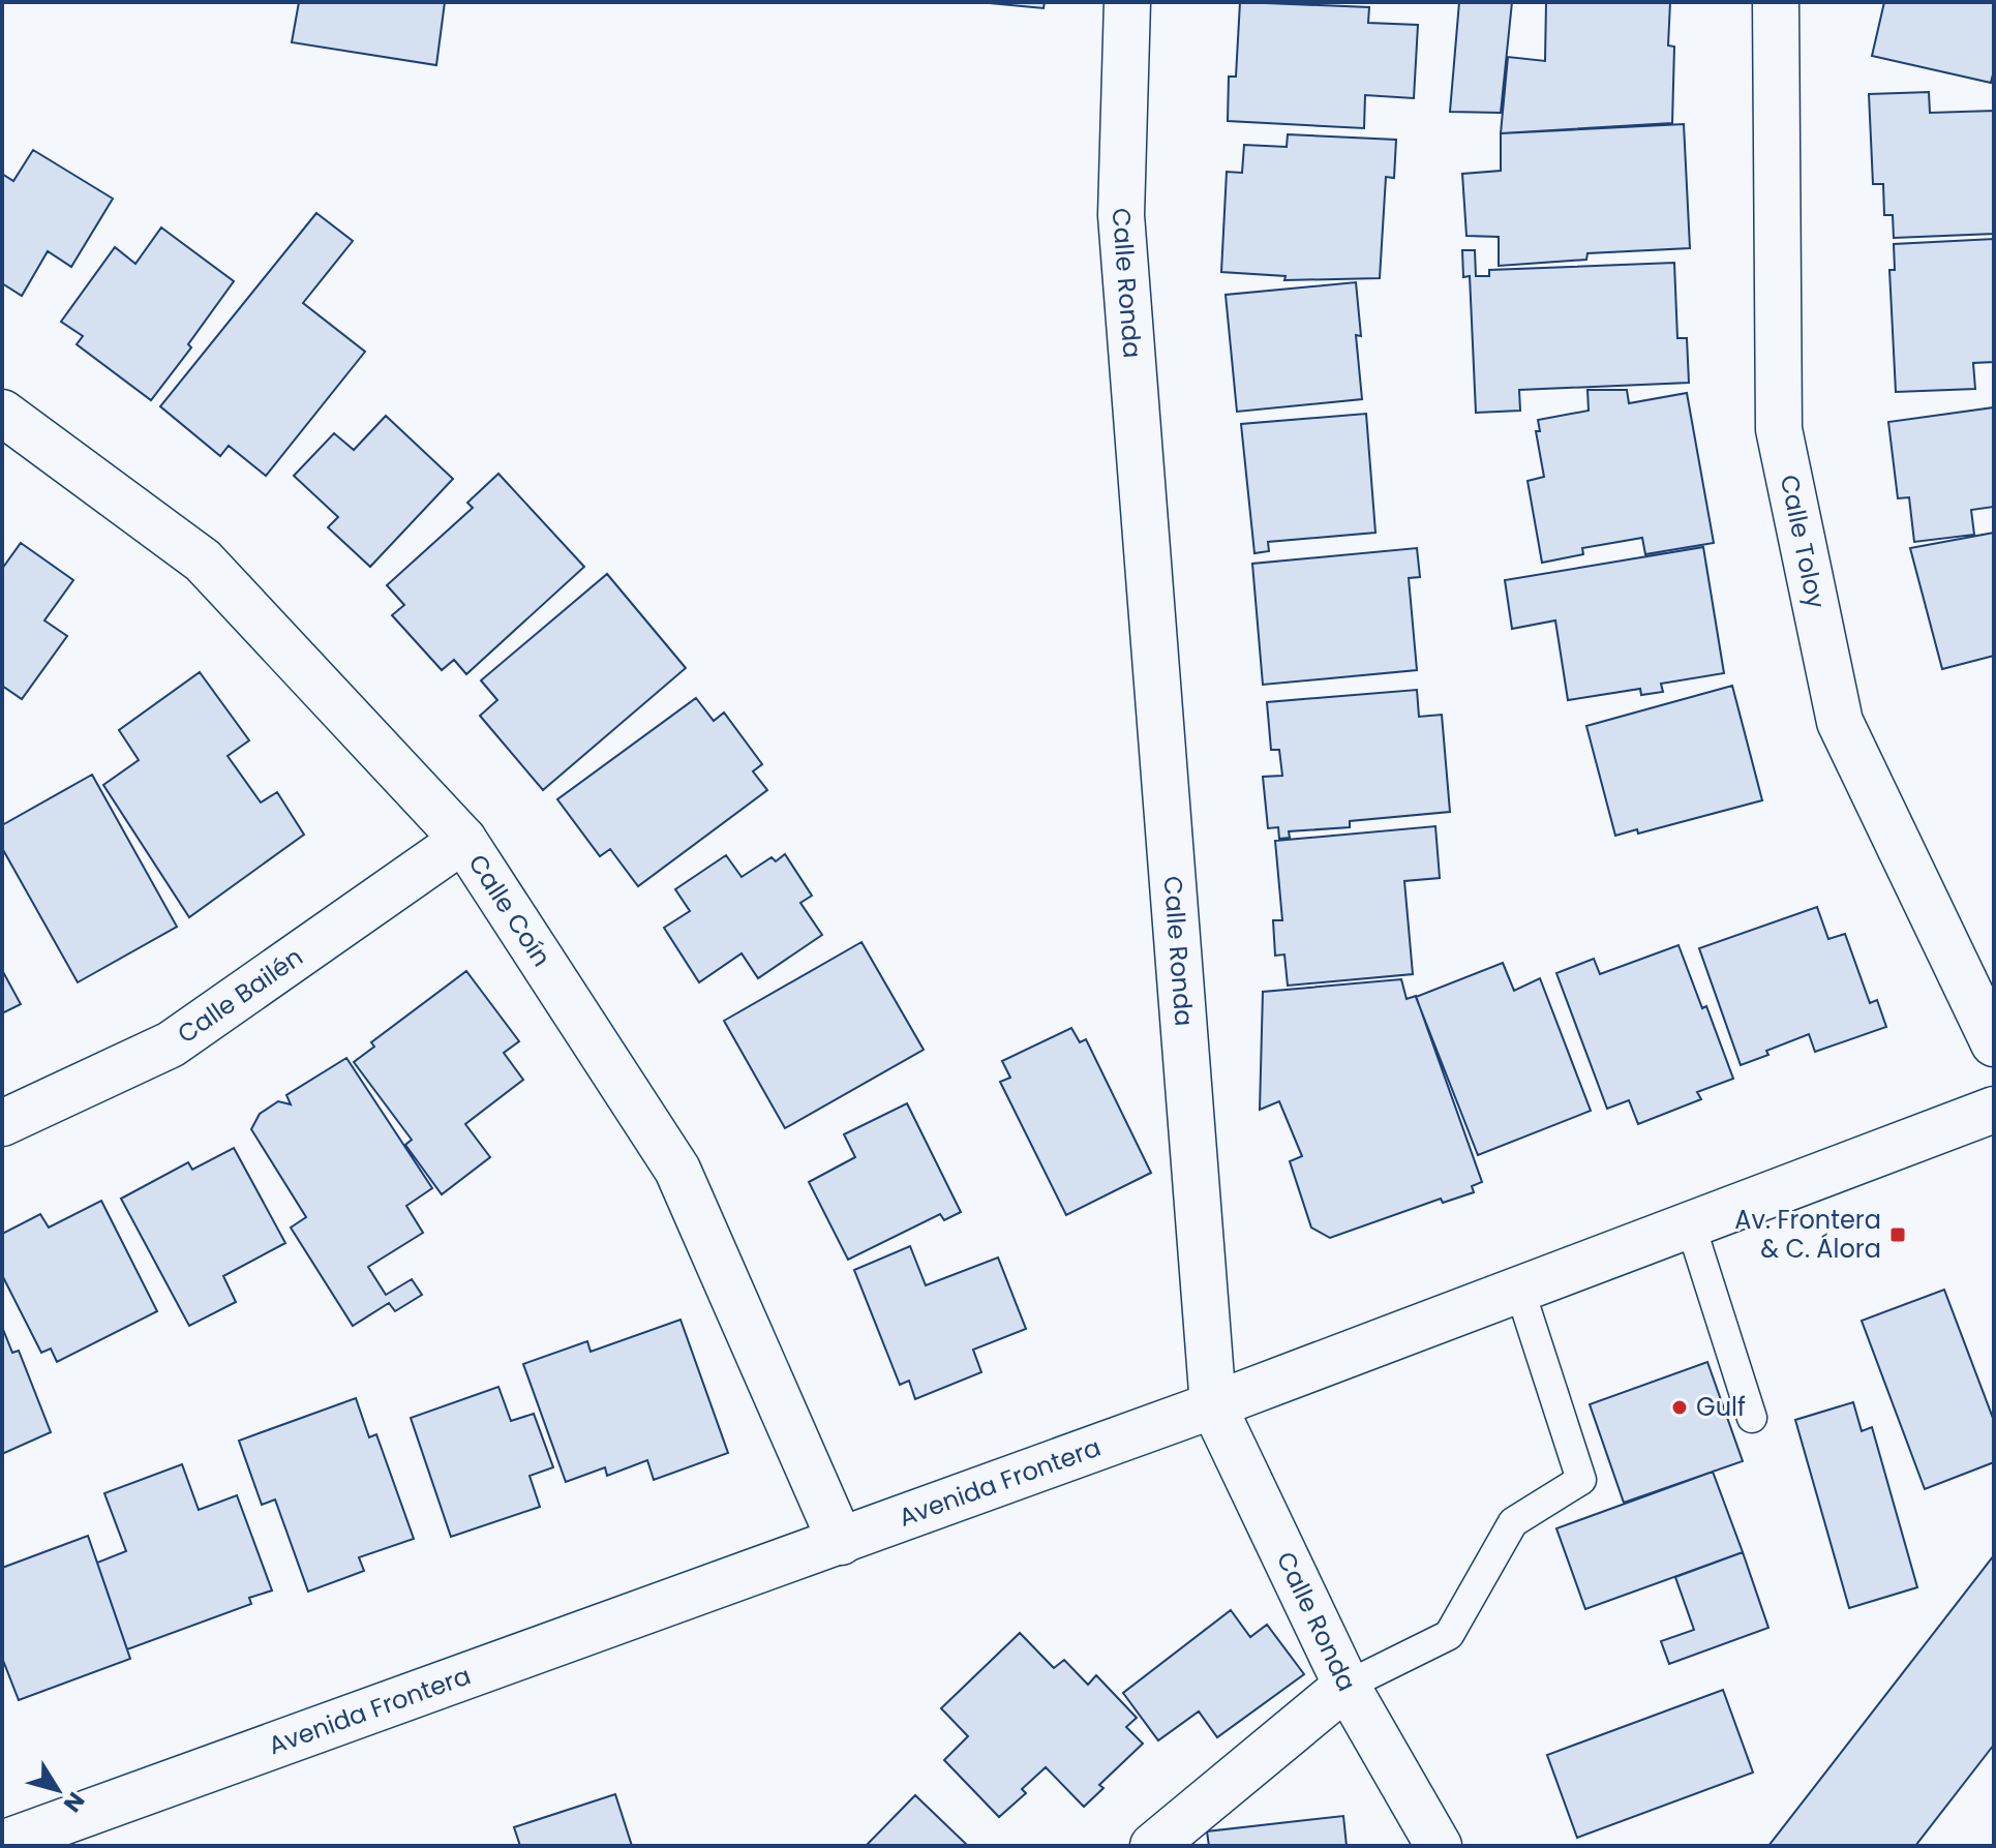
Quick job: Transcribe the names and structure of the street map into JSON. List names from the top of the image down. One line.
{"streets":{"street":["Calle Ronda","Calle Toloy","Calle Coín","Calle Bailén","Avenida Frontera"]},"crossings":[["Calle Ronda","Avenida Frontera"],["Calle Coín","Calle Bailén"],["Calle Coín","Avenida Frontera"]],"places":{"transit":["Av. Frontera & C. Álora"],"other":["Gulf"]},"north":"bottom right"}
